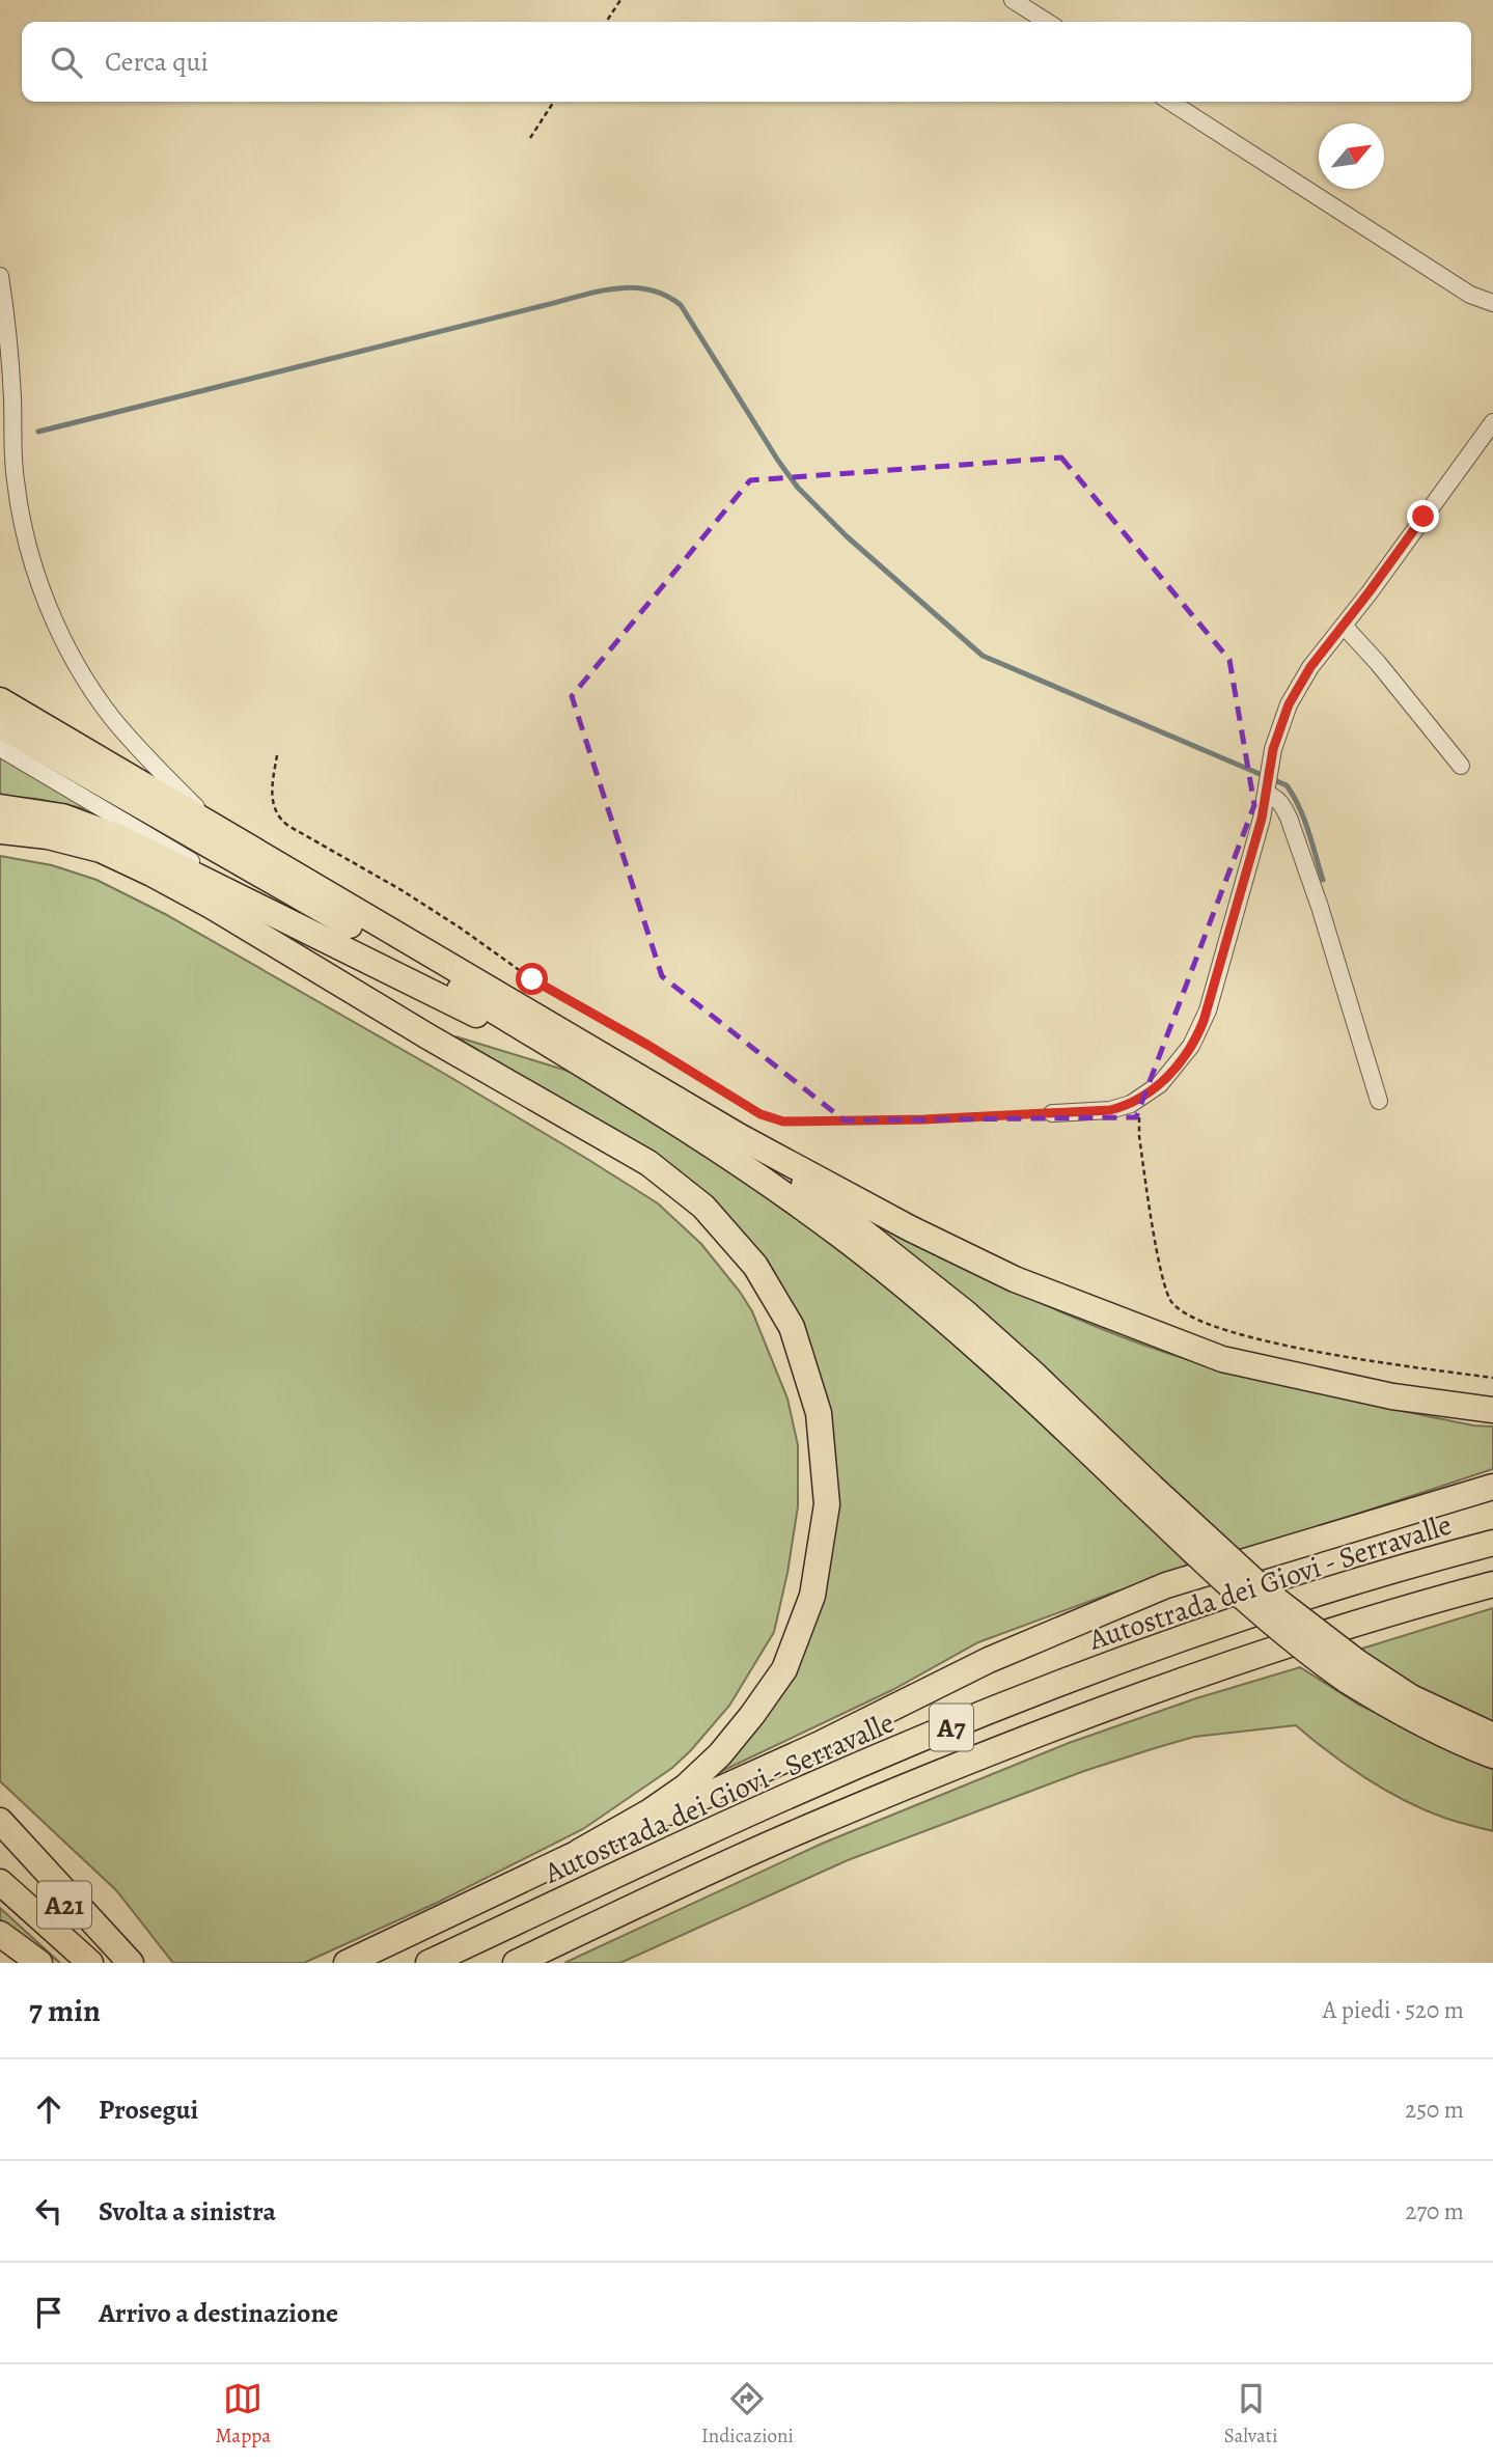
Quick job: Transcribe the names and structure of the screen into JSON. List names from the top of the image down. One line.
{"streets":{"highway":["Autostrada dei Giovi - Serravalle","A7","A21"]},"north":"top right","page":{"search":"Cerca qui","heading":["7 min","A piedi · 520 m"],"list":[["Prosegui","250 m"],["Svolta a sinistra","270 m"],"Arrivo a destinazione"],"nav":["Mappa","Indicazioni","Salvati"]}}
